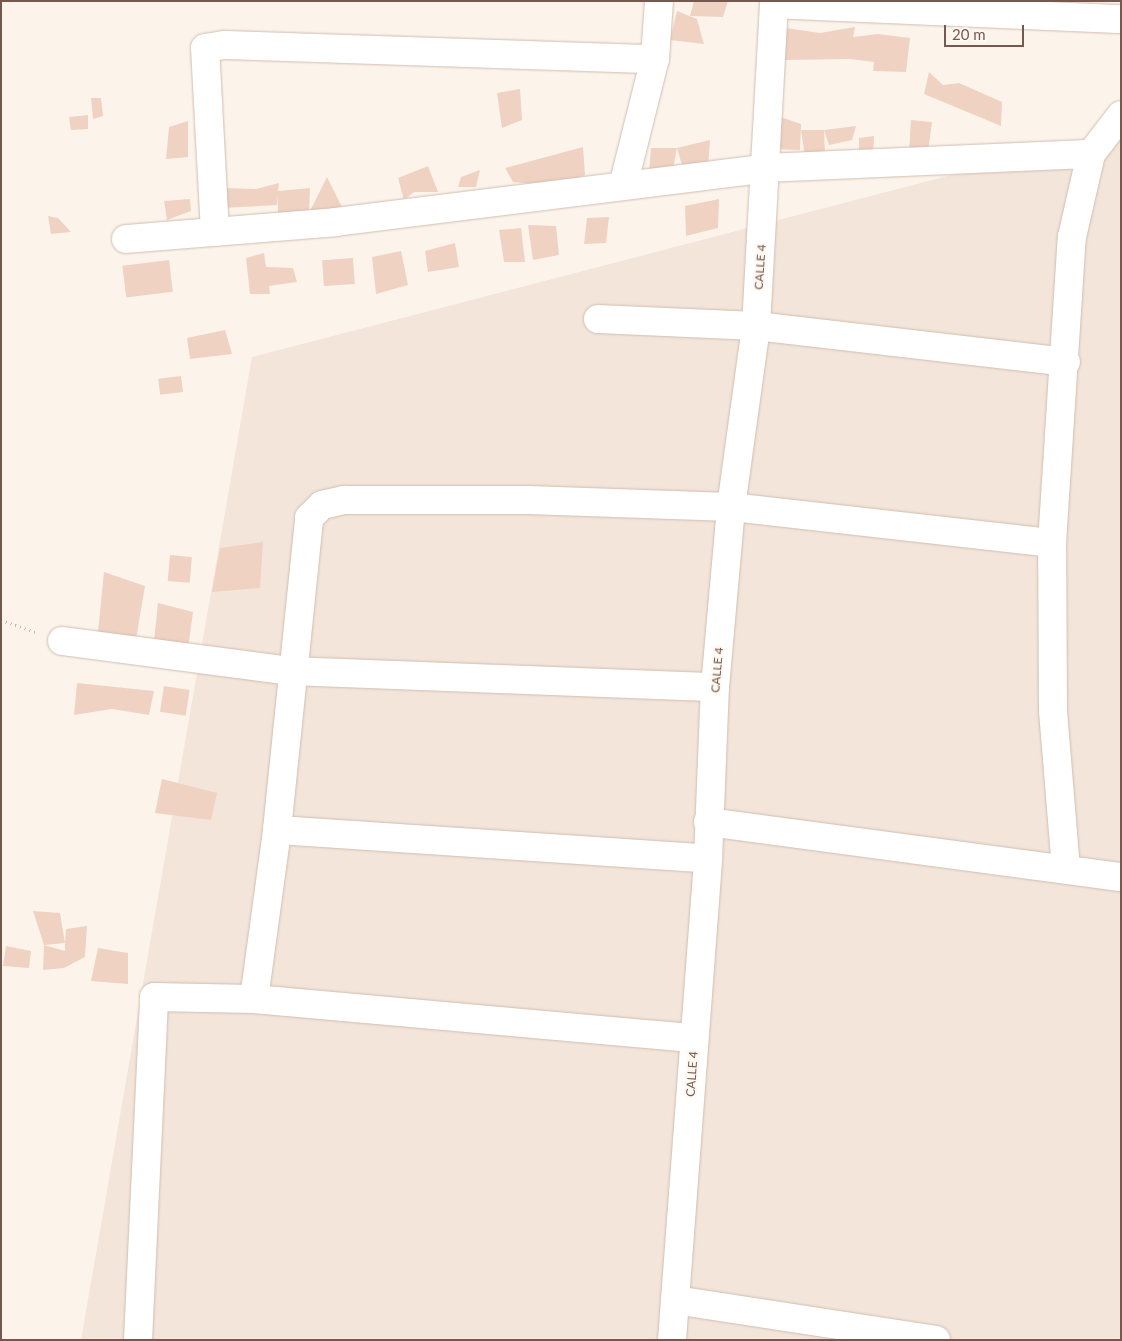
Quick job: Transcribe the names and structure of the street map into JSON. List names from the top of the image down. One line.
{"streets":{"street":["CALLE 4"]},"scale_bar":"20 m"}
